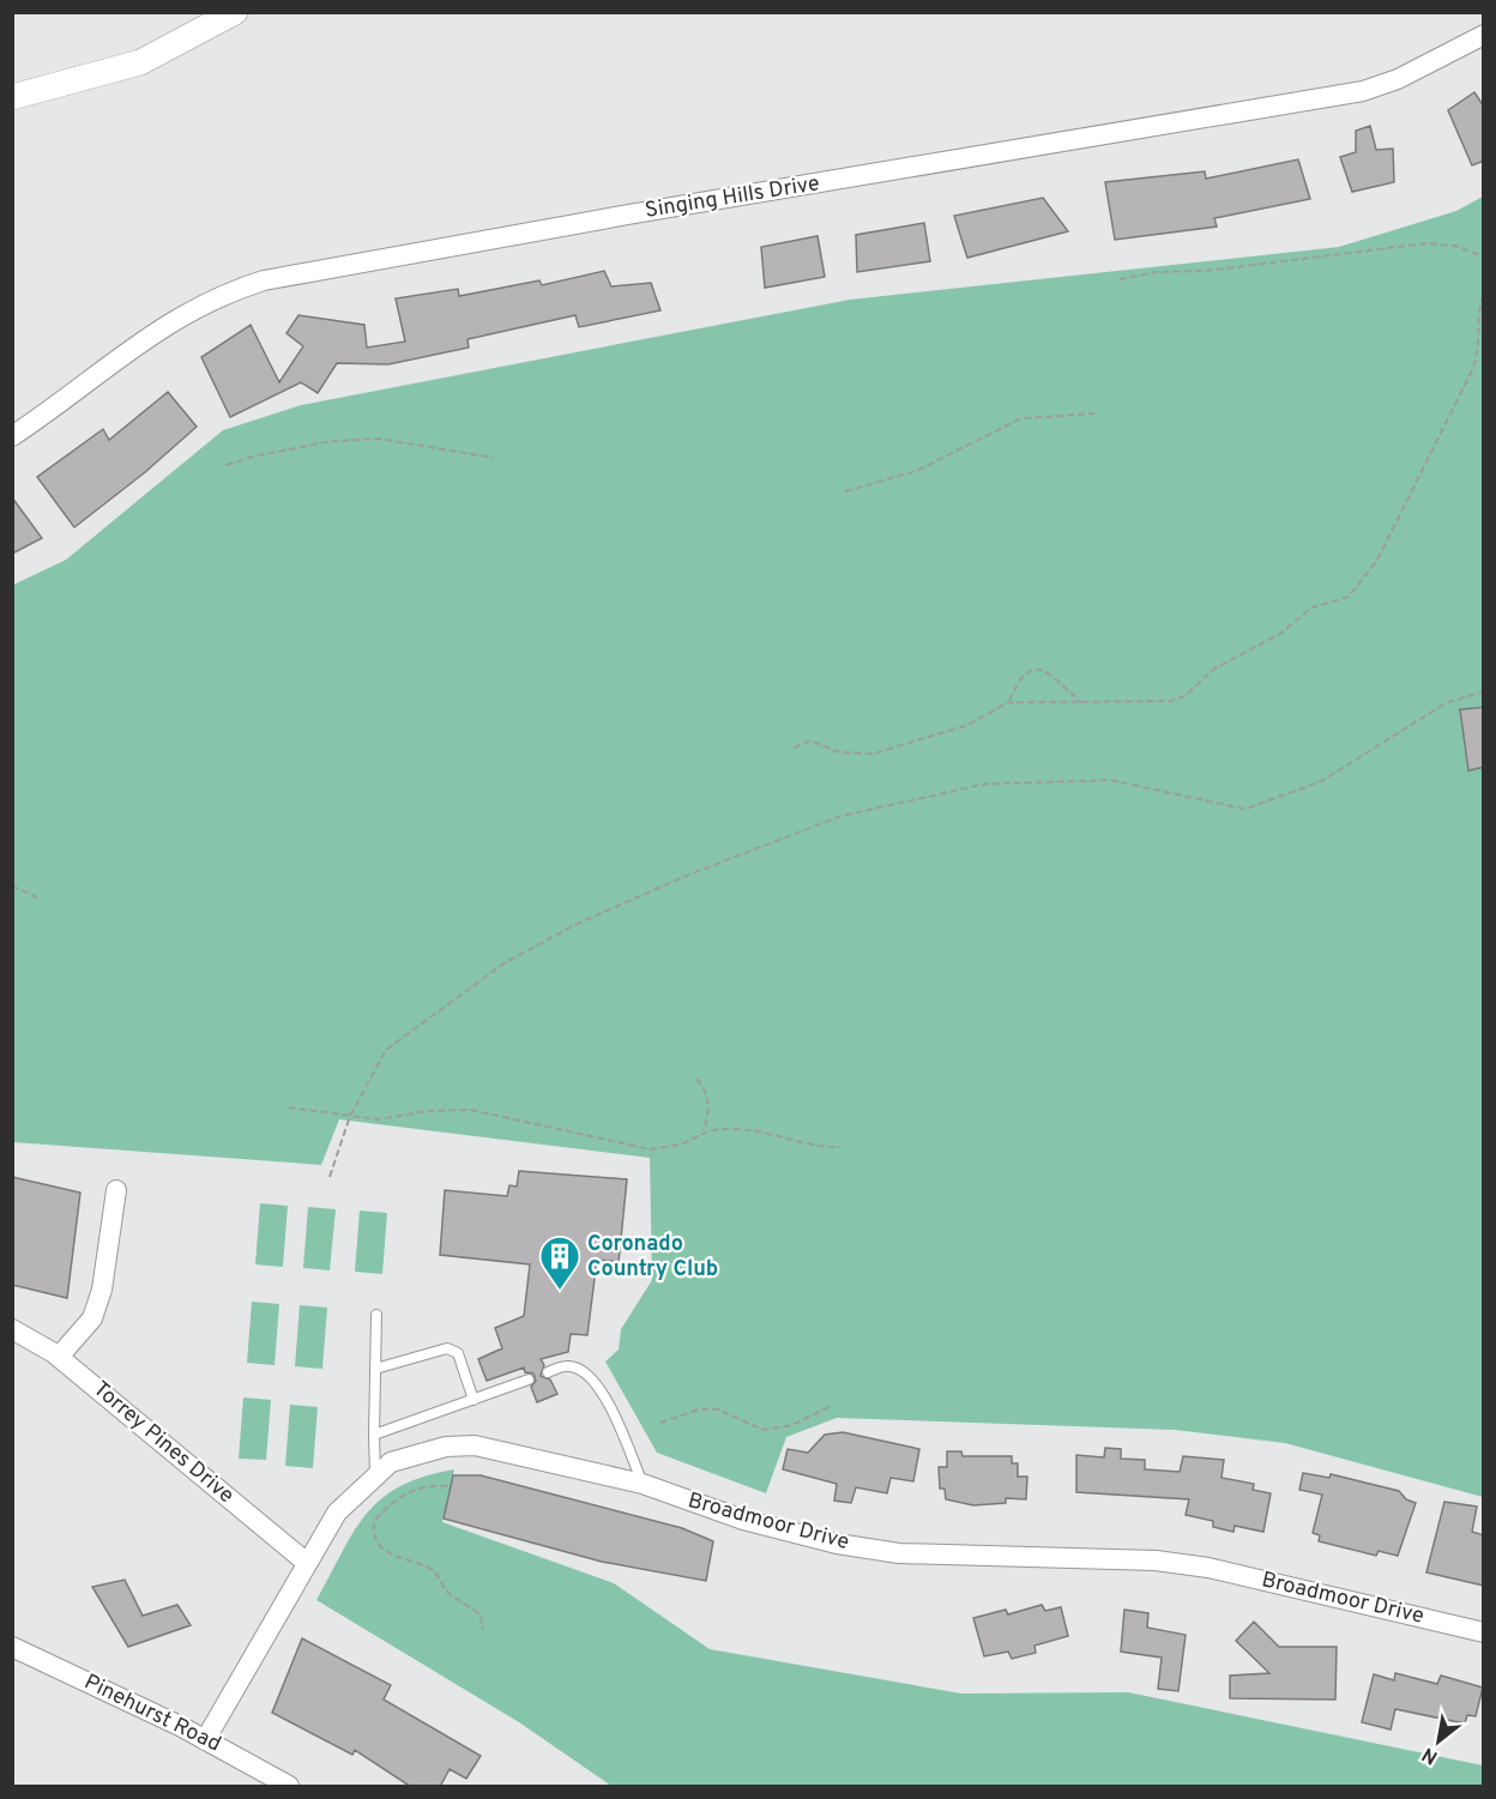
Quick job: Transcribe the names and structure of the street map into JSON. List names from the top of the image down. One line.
{"streets":{"street":["Singing Hills Drive","Torrey Pines Drive","Broadmoor Drive","Pinehurst Road"]},"crossings":[["Torrey Pines Drive","Broadmoor Drive"],["Broadmoor Drive","Pinehurst Road"]],"places":{"building":["Coronado Country Club"]},"north":"bottom left"}
